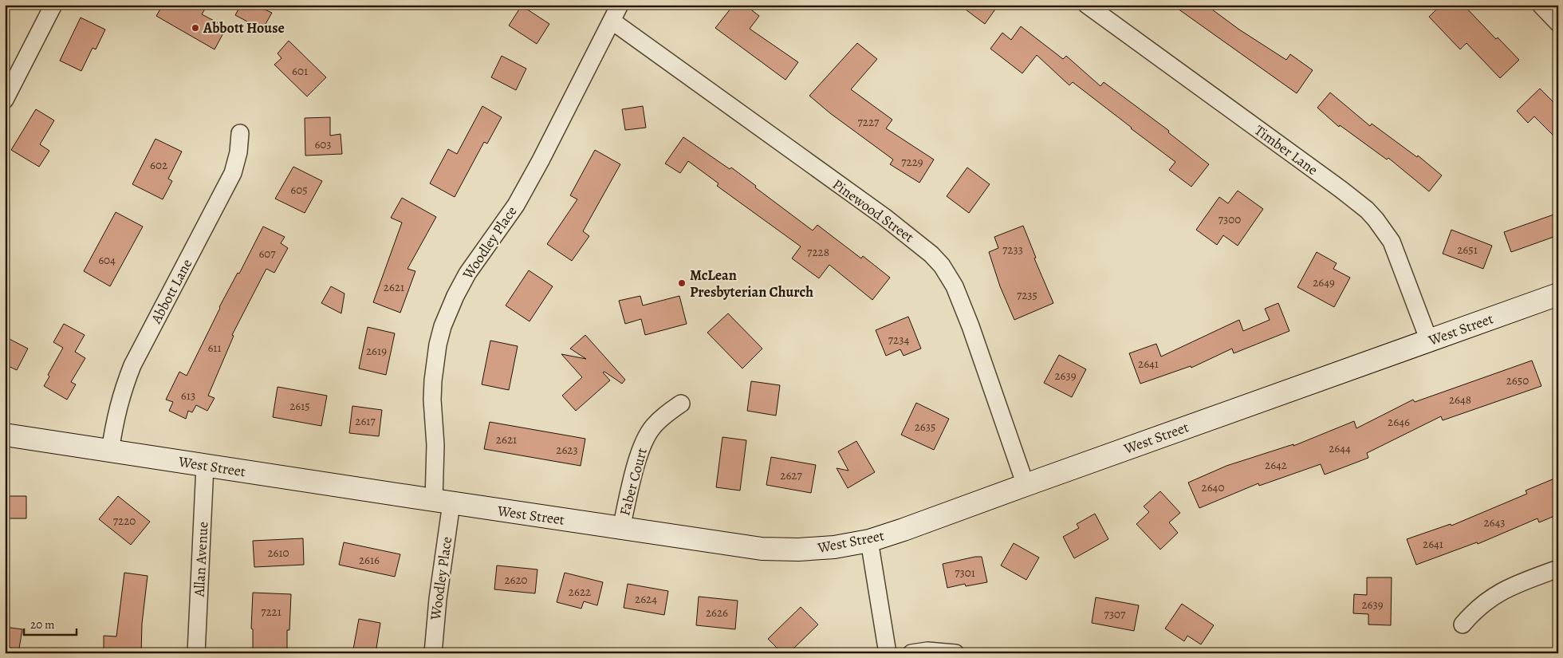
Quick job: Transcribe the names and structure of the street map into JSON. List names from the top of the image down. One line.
{"streets":{"main road":["West Street"],"street":["Timber Lane","Pinewood Street","Woodley Place","Abbott Lane","Faber Court","Allan Avenue"]},"crossings":[["Timber Lane","West Street"],["Pinewood Street","Woodley Place"],["Pinewood Street","West Street"],["Woodley Place","West Street"],["Abbott Lane","West Street"],["West Street","Faber Court"],["West Street","Allan Avenue"]],"places":["Abbott House","McLean Presbyterian Church"],"house_numbers":["601","7227","603","7229","602","605","7300","7233","2651","7228","607","604","2649","2621","7235","7234","611","2619","2641","2639","2650","613","2648","2615","2617","2646","2635","2621","2644","2623","2642","2627","2640","7220","2643","2641","2610","2616","7301","2620","2622","2624","2639","7221","2626","7307"],"scale_bar":"20 m"}
